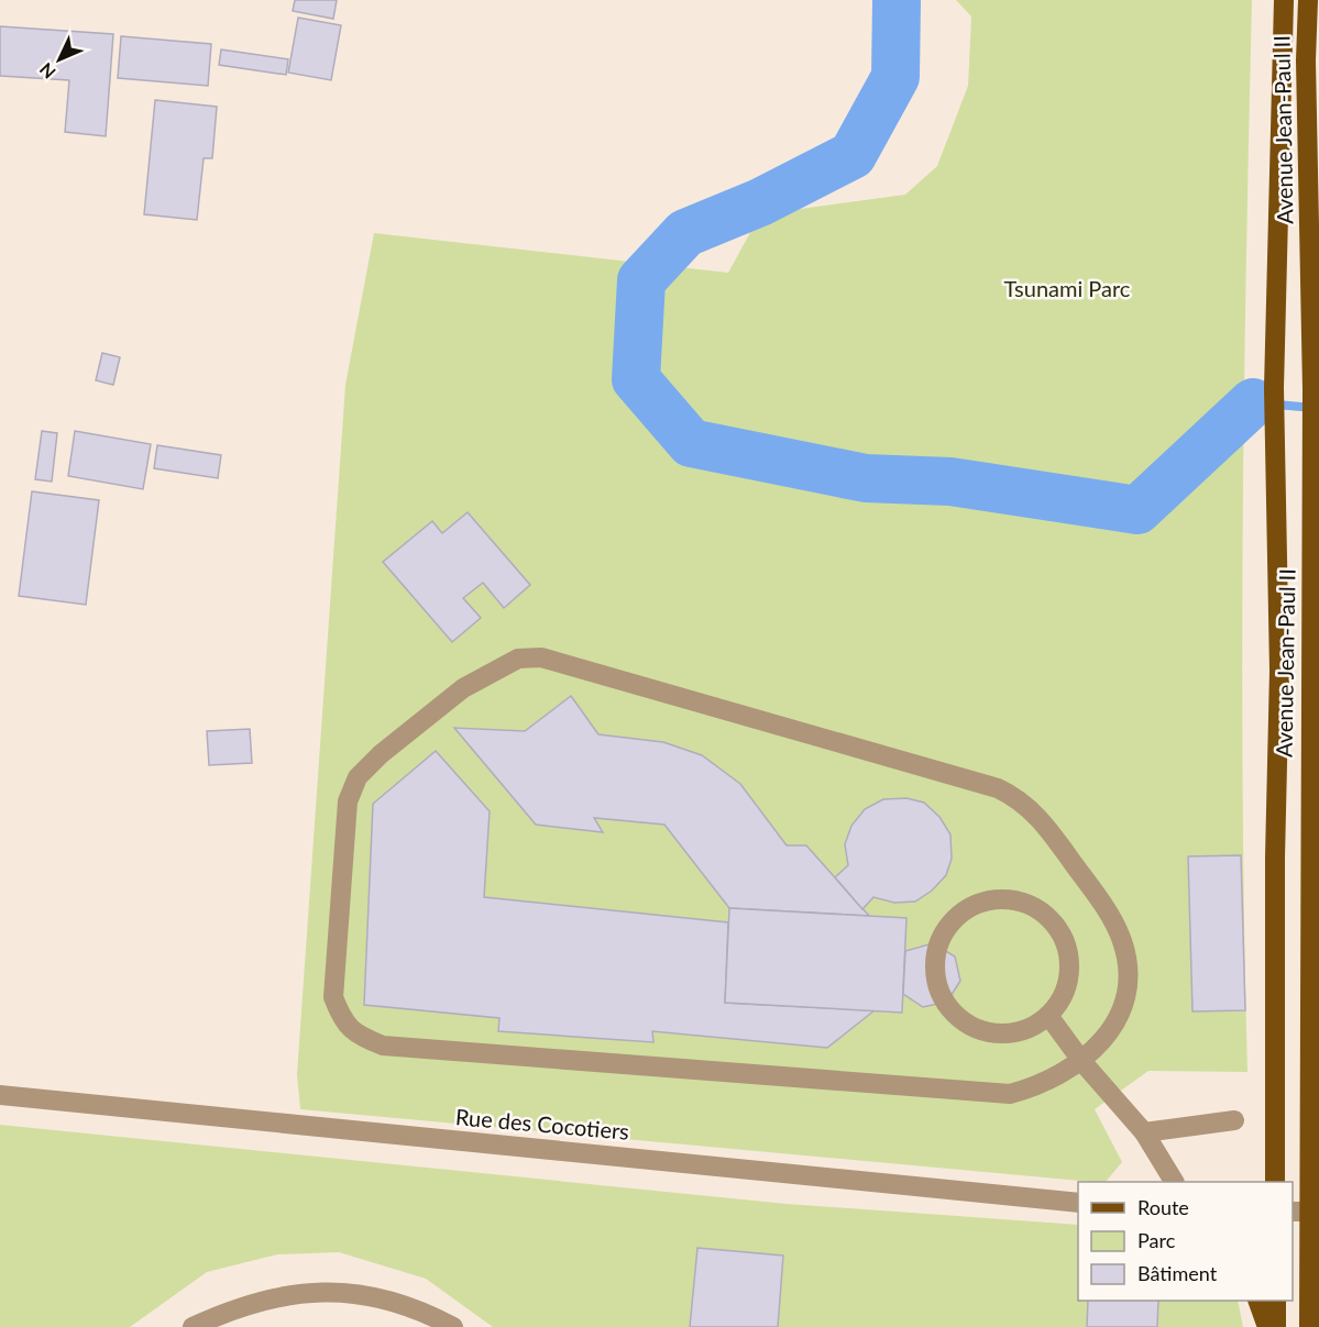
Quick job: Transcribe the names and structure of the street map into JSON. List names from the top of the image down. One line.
{"streets":{"main road":["Avenue Jean-Paul II"],"street":["Rue des Cocotiers"]},"parks":["Tsunami Parc"],"legend":["Route","Parc","Bâtiment"],"north":"bottom left"}
